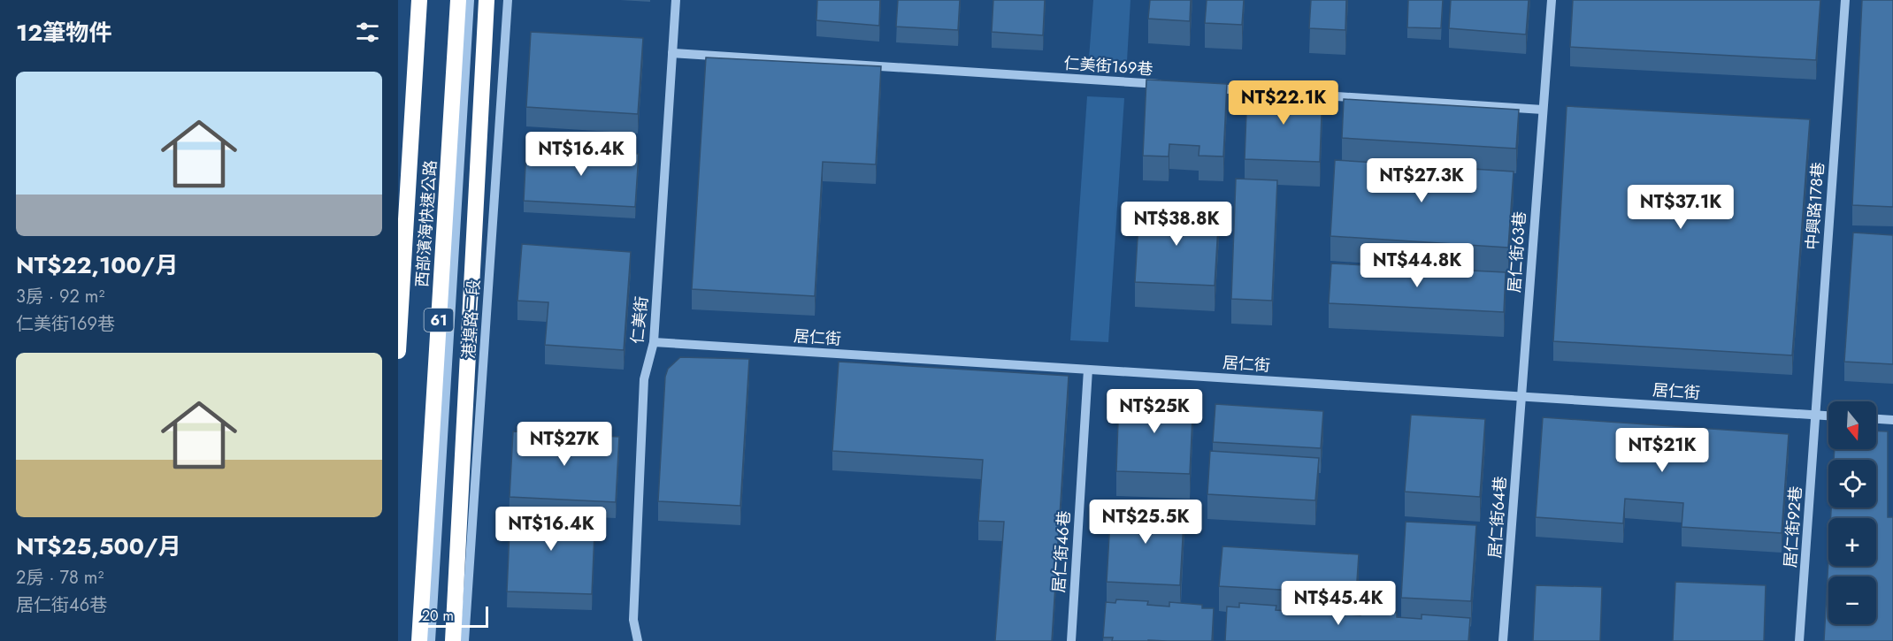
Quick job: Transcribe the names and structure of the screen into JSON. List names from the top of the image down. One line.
{"streets":{"highway":["西部濱海快速公路","61"],"street":["仁美街169巷","中興路178巷","居仁街63巷","港埠路二段","仁美街","居仁街","居仁街64巷","居仁街92巷","居仁街46巷"]},"crossings":[["仁美街169巷","仁美街"],["中興路178巷","居仁街"],["中興路178巷","居仁街92巷"],["居仁街63巷","居仁街"],["居仁街63巷","居仁街64巷"],["仁美街","居仁街"],["居仁街","居仁街64巷"],["居仁街","居仁街92巷"],["居仁街","居仁街46巷"]],"scale_bar":"20 m","north":"bottom","page":{"heading":"12筆物件","list":[{"name":"NT$22,100/月","note":"3房 · 92 m² · 仁美街169巷"},{"name":"NT$25,500/月","note":"2房 · 78 m² · 居仁街46巷"}],"price":["NT$22.1K","NT$16.4K","NT$27.3K","NT$37.1K","NT$38.8K","NT$44.8K","NT$25K","NT$27K","NT$21K","NT$25.5K","NT$16.4K","NT$45.4K"],"map_buttons":["+","−"],"scale":"20 m"}}
